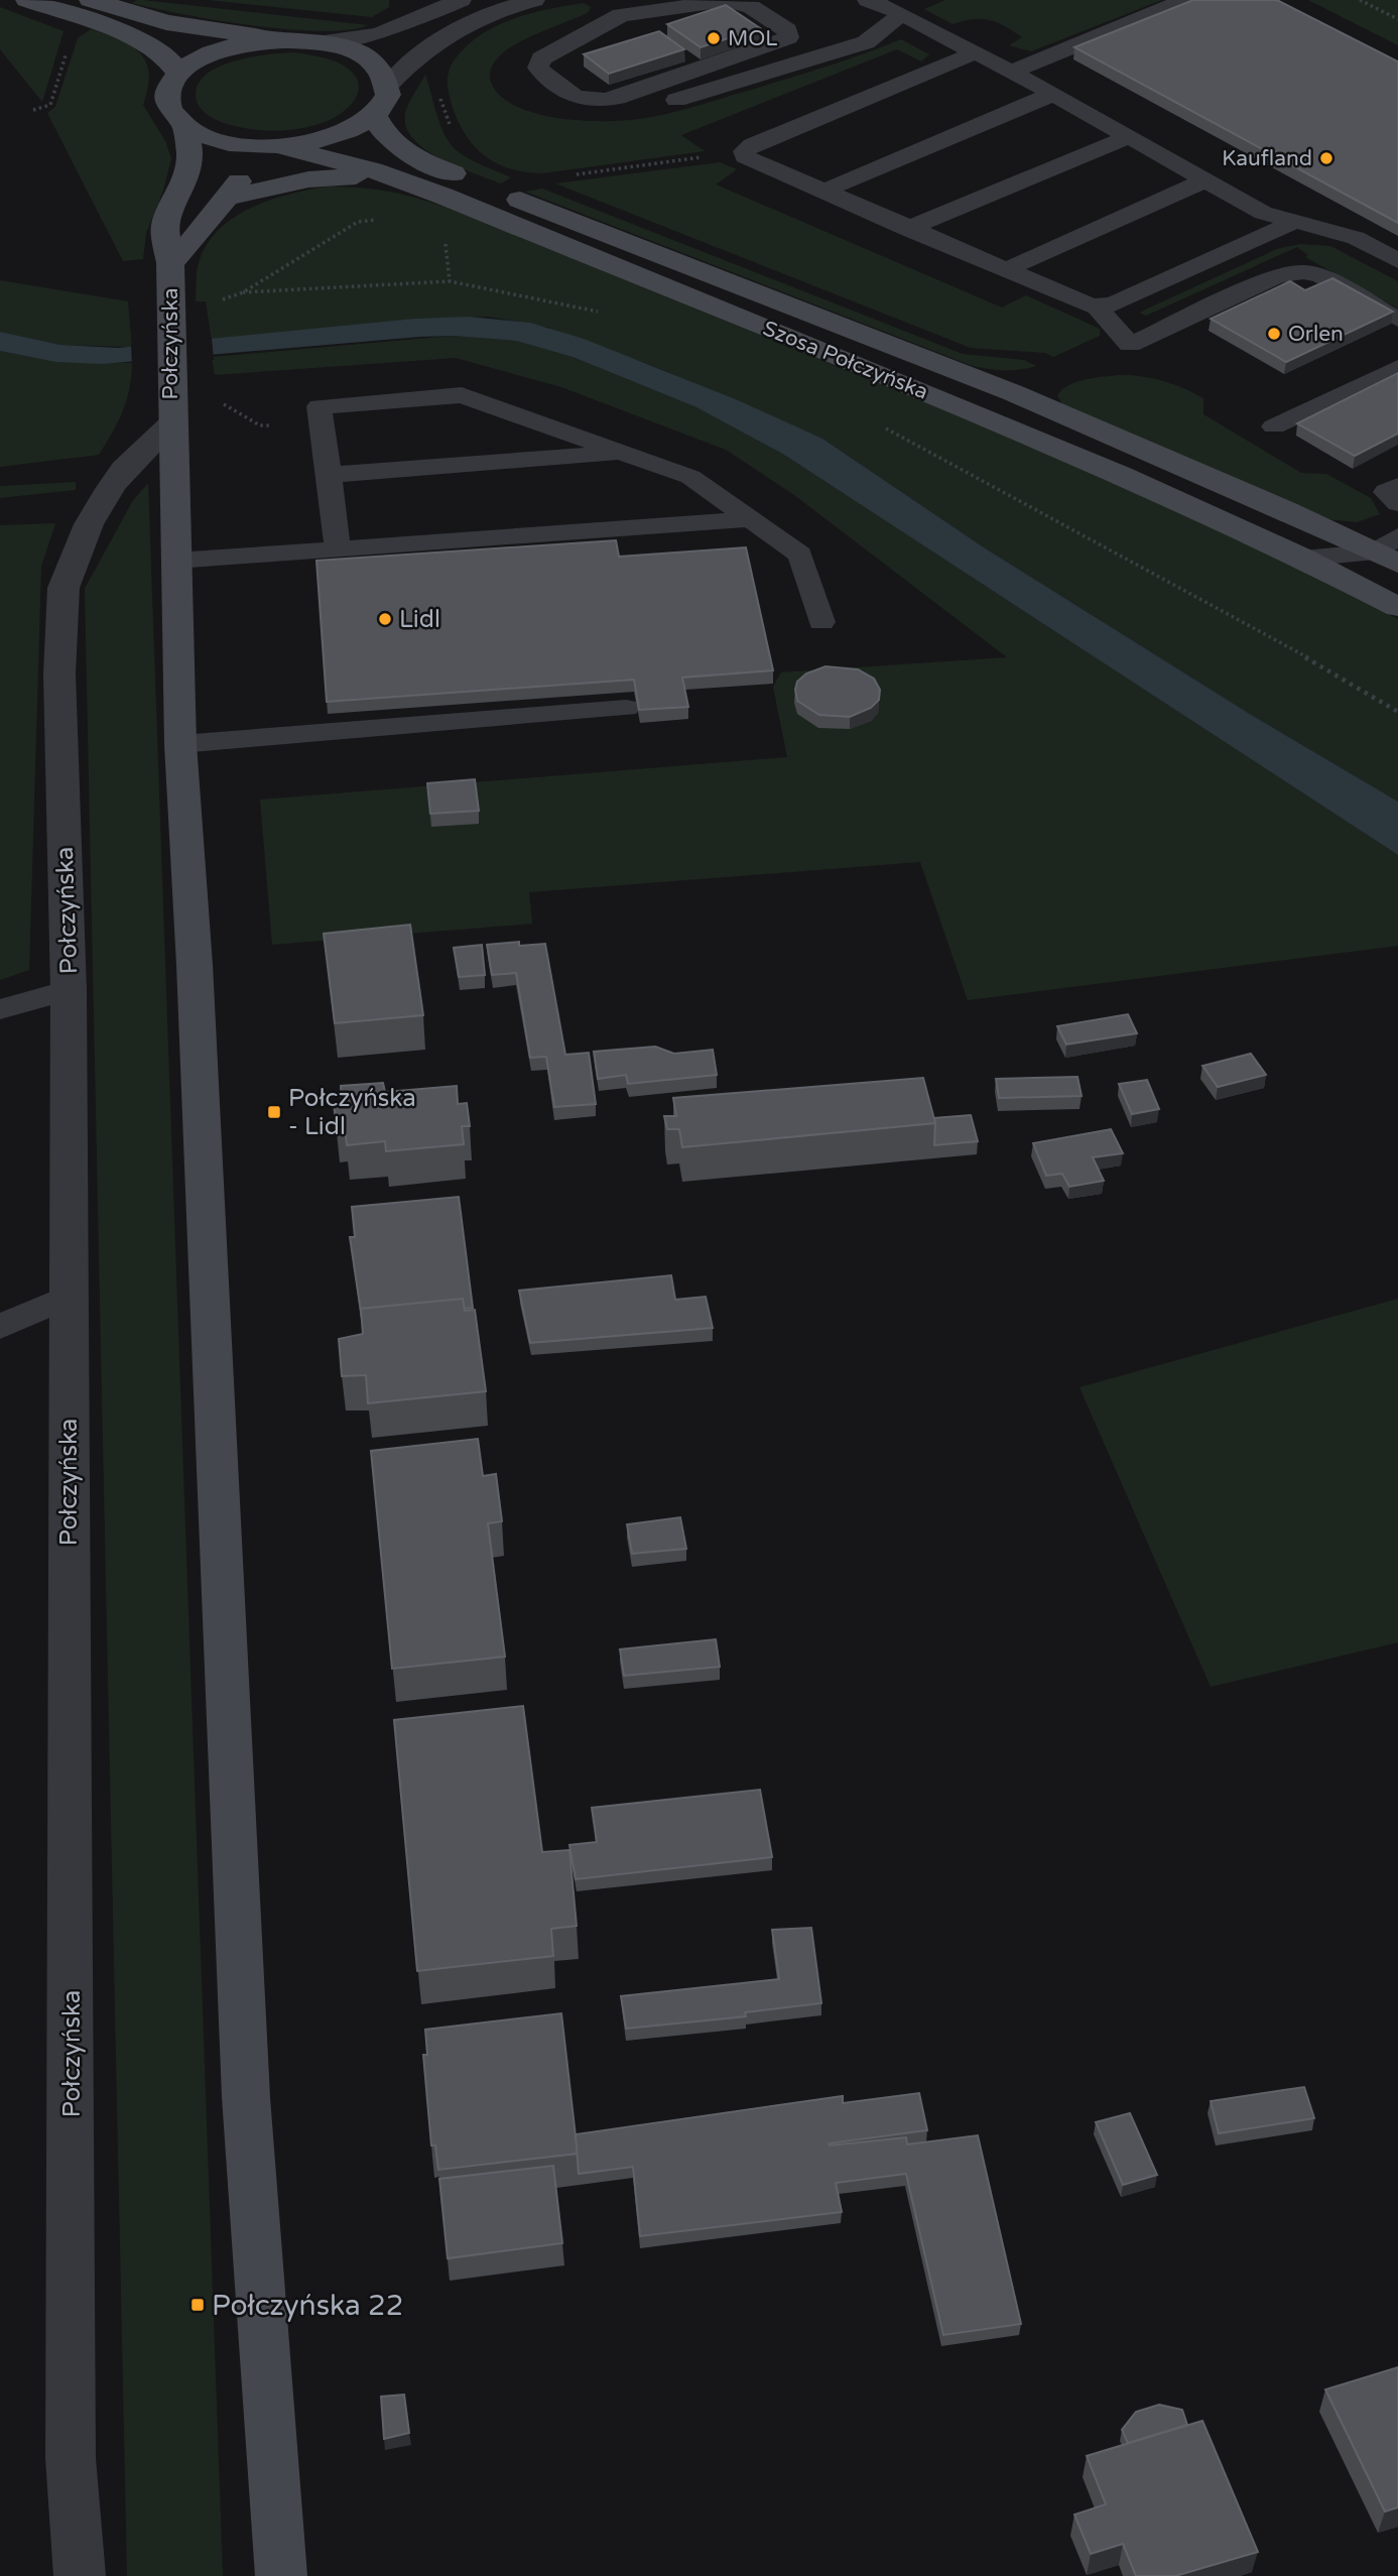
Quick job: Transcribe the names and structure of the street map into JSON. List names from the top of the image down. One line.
{"streets":{"main road":["Połczyńska","Szosa Połczyńska"]},"crossings":[["Połczyńska","Szosa Połczyńska"]],"places":{"other":["MOL","Kaufland","Orlen","Lidl"],"transit":["Połczyńska - Lidl","Połczyńska 22"]}}
